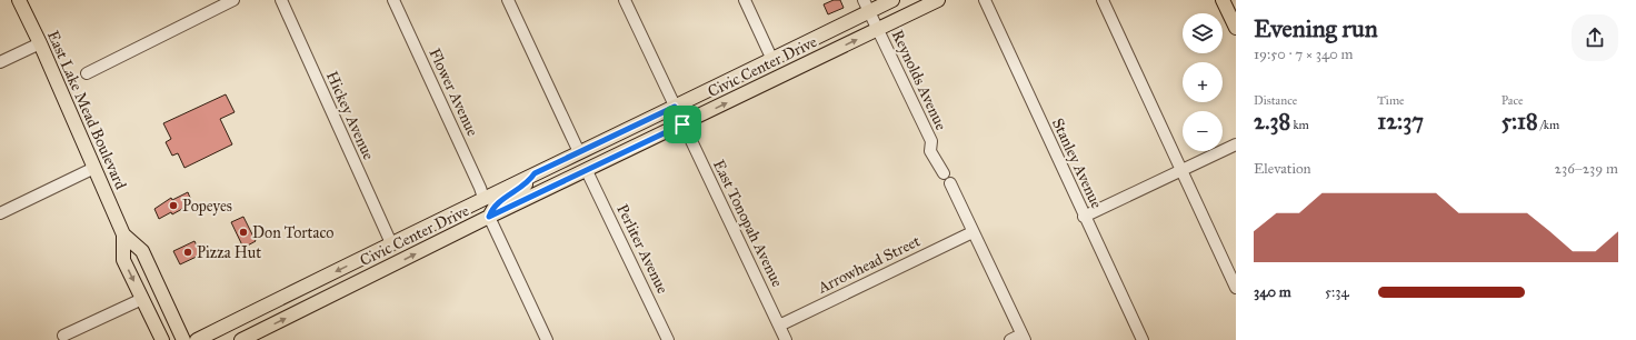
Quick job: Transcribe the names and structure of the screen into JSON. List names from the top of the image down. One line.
{"streets":{"main road":["Civic Center Drive","East Lake Mead Boulevard"],"street":["Reynolds Avenue","Flower Avenue","Hickey Avenue","Stanley Avenue","East Tonopah Avenue","Perliter Avenue","Arrowhead Street"]},"crossings":[["Civic Center Drive","Reynolds Avenue"],["Civic Center Drive","Flower Avenue"],["Civic Center Drive","Hickey Avenue"],["Civic Center Drive","East Tonopah Avenue"],["Civic Center Drive","Perliter Avenue"],["Reynolds Avenue","Arrowhead Street"],["East Tonopah Avenue","Arrowhead Street"]],"places":["Popeyes","Don Tortaco","Pizza Hut"],"page":{"heading":["Evening run","19:50 · 7 × 340 m"],"map_buttons":["+","−"],"stats":[["Distance","2.38 km"],["Time","12:37"],["Pace","5:18 /km"]],"chart":["Elevation","236–239 m"],"list":[{"name":"340 m","note":"5:34"}]}}
